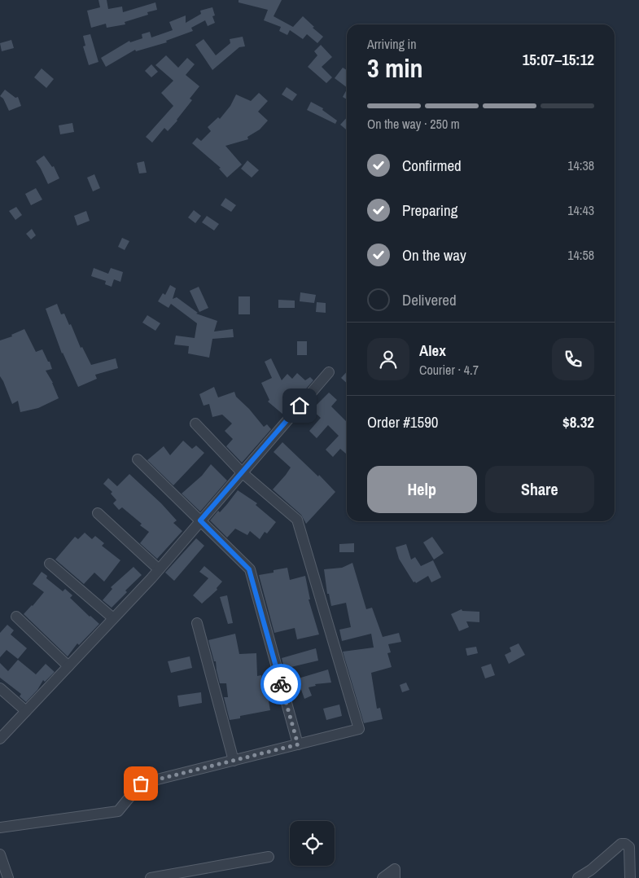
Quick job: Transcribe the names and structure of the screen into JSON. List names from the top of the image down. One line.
{"page":{"heading":["3 min","Arriving in","15:07–15:12"],"panel":["Alex","Courier · 4.7","Order #1590","$8.32"],"bar":"On the way · 250 m","list":[["Confirmed","14:38"],["Preparing","14:43"],["On the way","14:58"],"Delivered"],"buttons":["Help","Share"]}}
